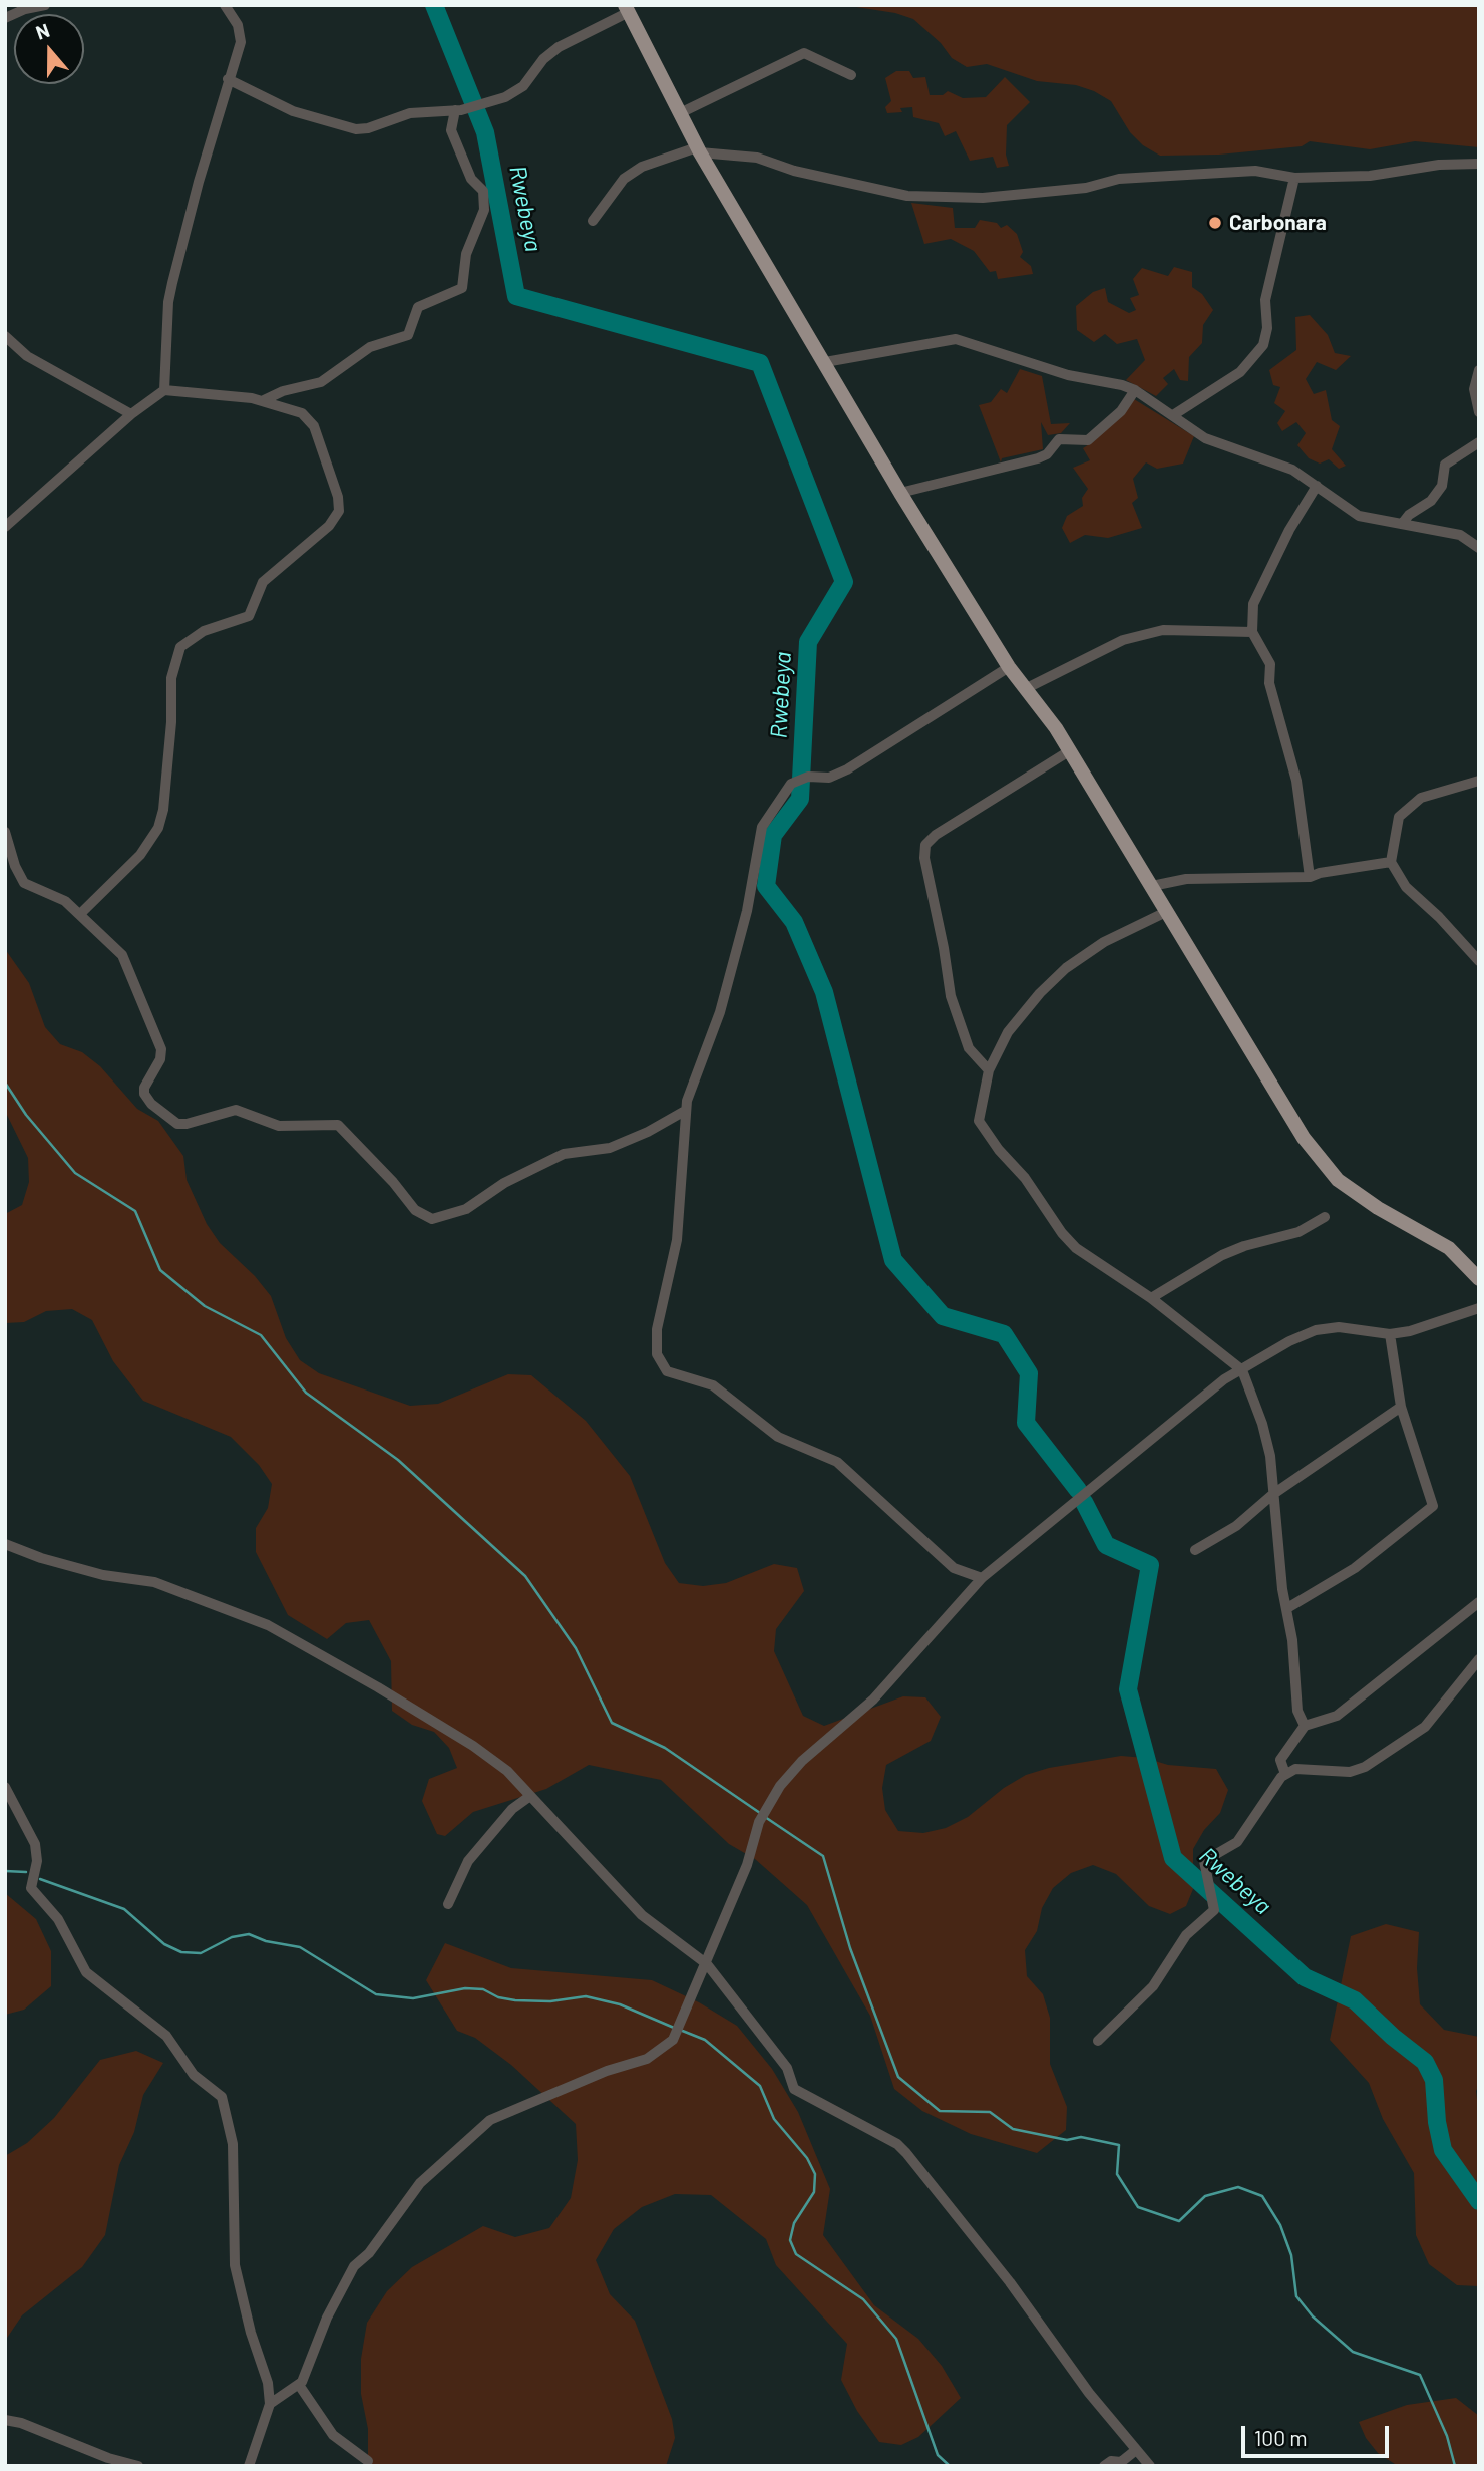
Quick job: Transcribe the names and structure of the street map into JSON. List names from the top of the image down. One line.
{"water":["Rwebeya"],"places":["Carbonara"],"scale_bar":"100 m","north":"top"}
